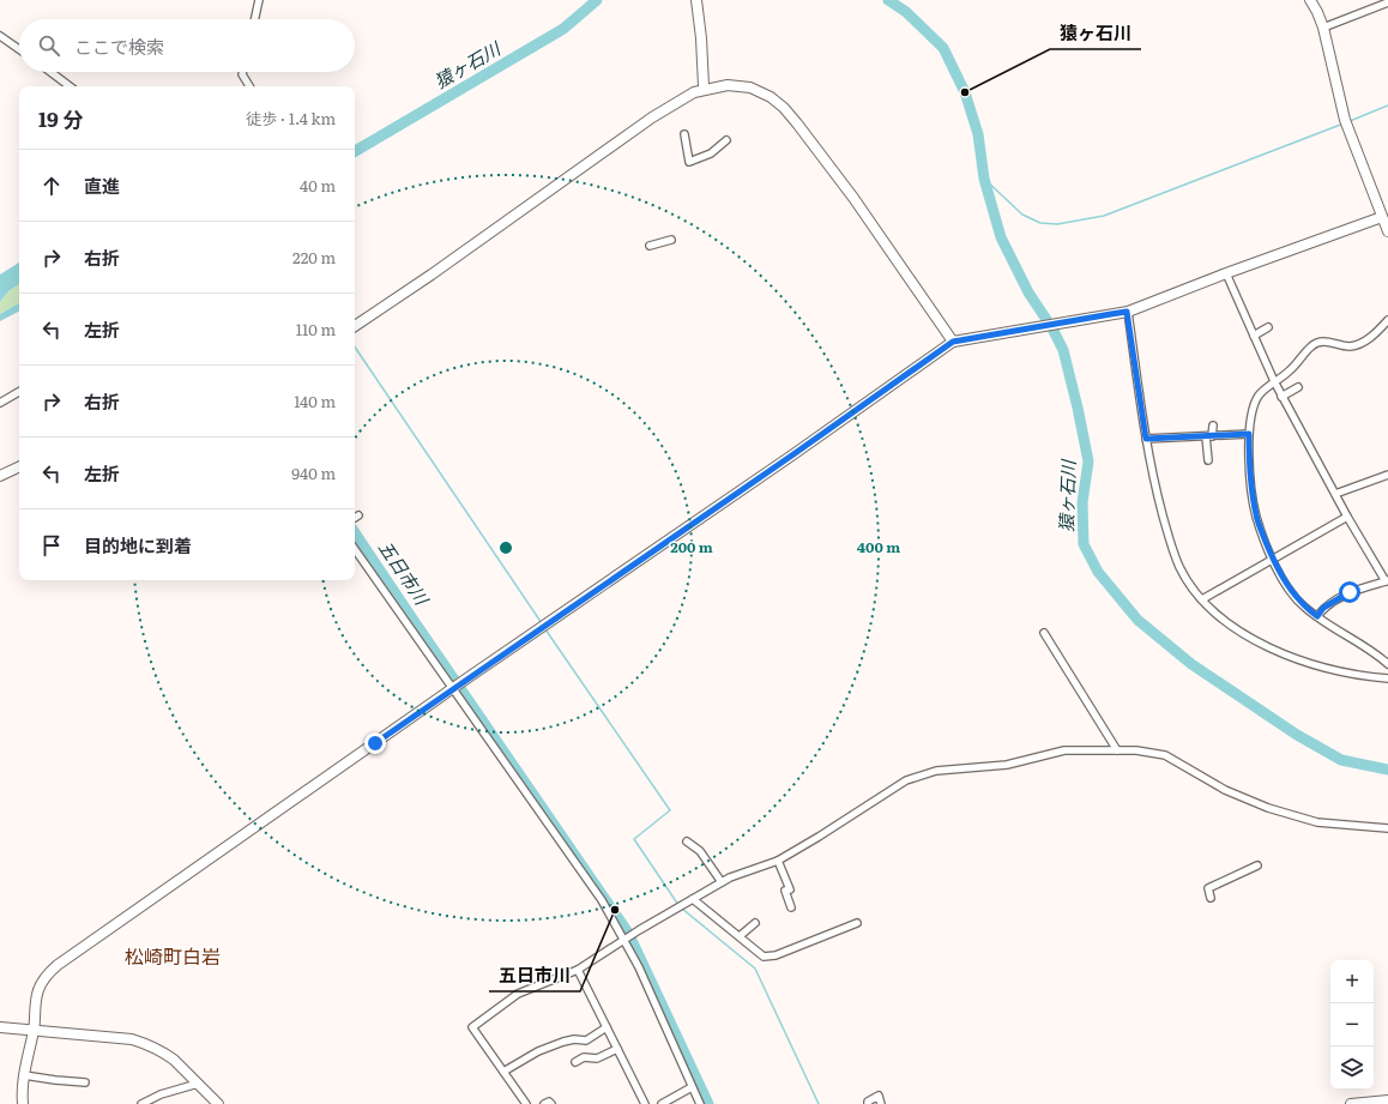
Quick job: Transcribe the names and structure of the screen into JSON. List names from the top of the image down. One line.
{"districts":["松崎町白岩"],"water":["猿ヶ石川","五日市川"],"places":["猿ヶ石川","五日市川"],"page":{"search":"ここで検索","heading":["19 分","徒歩 · 1.4 km"],"list":[["直進","40 m"],["右折","220 m"],["左折","110 m"],["右折","140 m"],["左折","940 m"],"目的地に到着"],"map_buttons":["+","−"]},"rings":["200 m","400 m"]}
